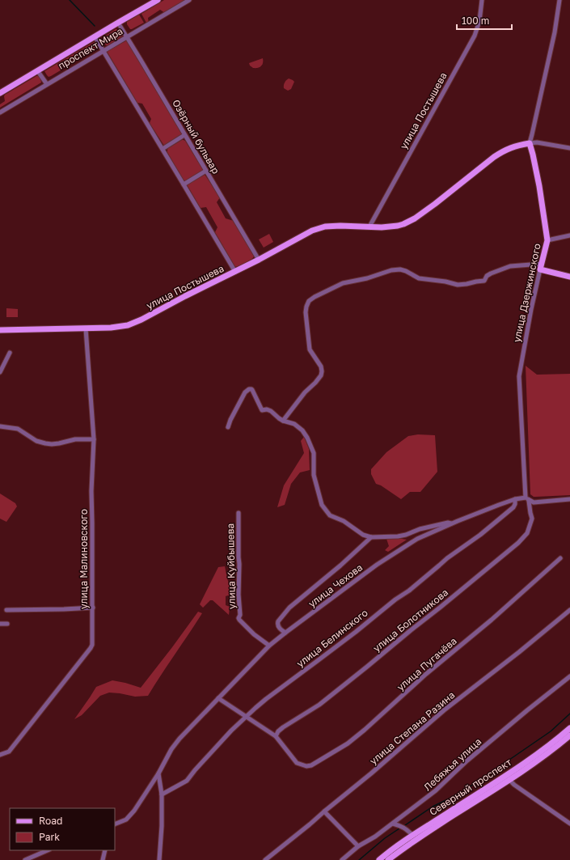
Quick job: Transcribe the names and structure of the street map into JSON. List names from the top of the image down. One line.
{"streets":{"main road":["проспект Мира","улица Постышева","улица Дзержинского","Северный проспект"],"street":["Озёрный бульвар","улица Малиновского","улица Куйбышева","улица Чехова","улица Болотникова","улица Белинского","улица Пугачёва","улица Степана Разина","Лебяжья улица"]},"crossings":[["проспект Мира","Озёрный бульвар"],["улица Постышева","Озёрный бульвар"],["улица Постышева","улица Дзержинского"],["улица Постышева","улица Малиновского"],["улица Дзержинского","улица Чехова"],["улица Чехова","улица Белинского"],["улица Болотникова","улица Пугачёва"]],"legend":["Road","Park"],"scale_bar":"100 m"}
